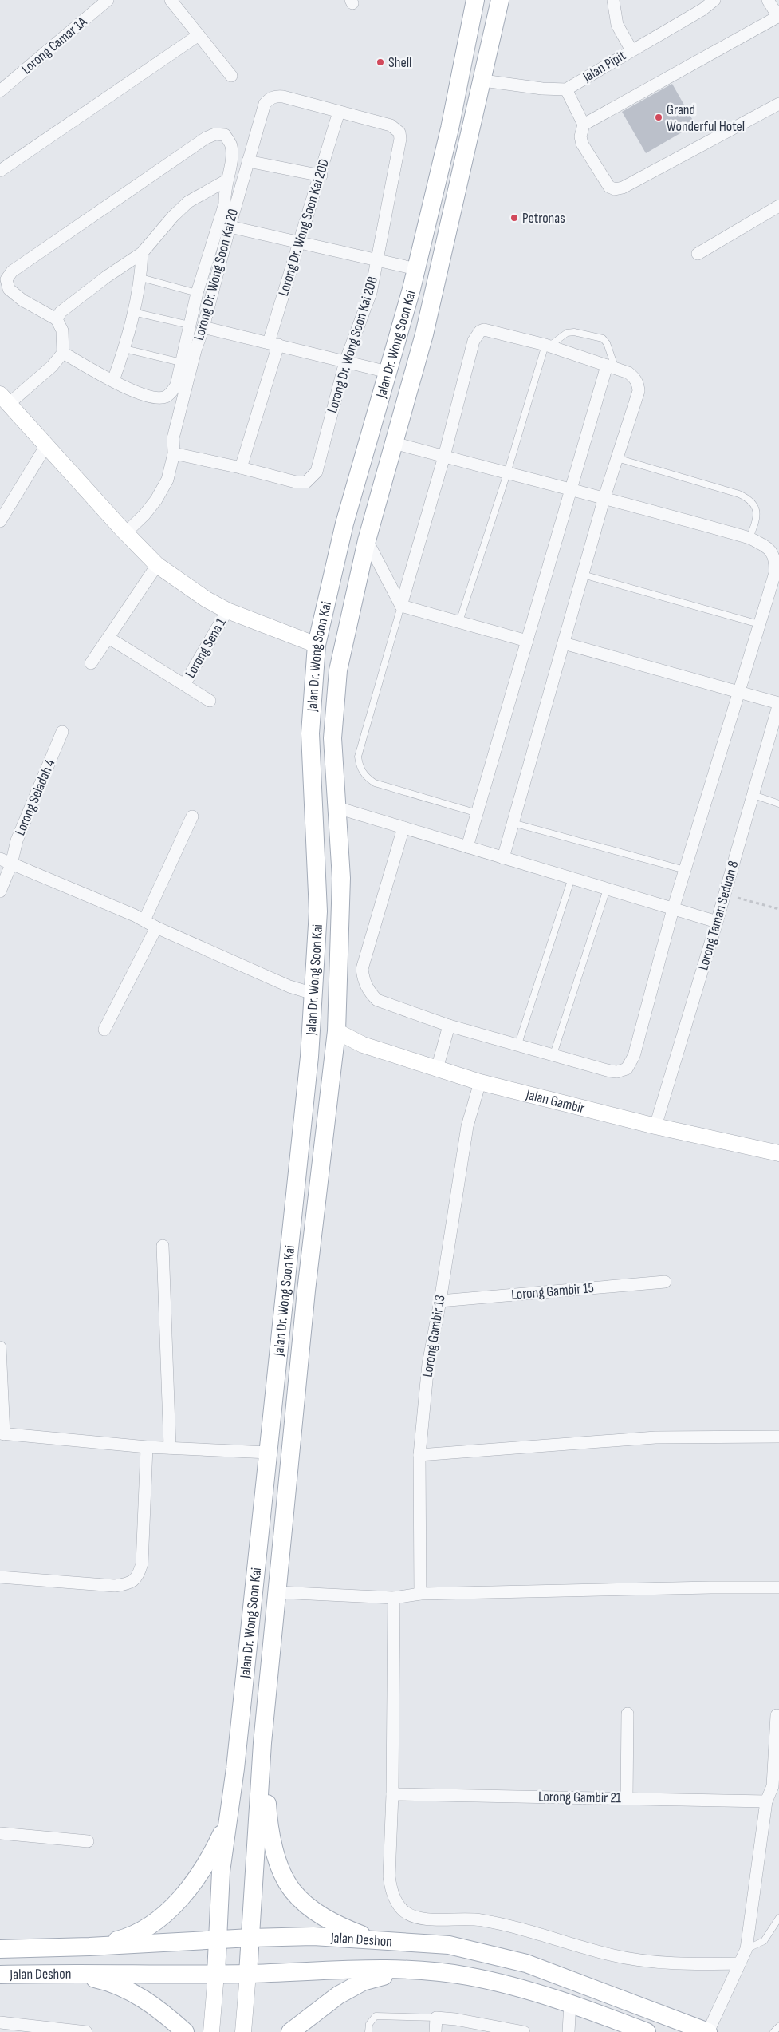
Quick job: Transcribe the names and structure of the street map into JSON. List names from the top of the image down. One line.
{"streets":{"main road":["Jalan Dr. Wong Soon Kai","Jalan Deshon"],"street":["Lorong Camar 1A","Jalan Pipit","Lorong Dr. Wong Soon Kai 20D","Lorong Dr. Wong Soon Kai 20","Lorong Dr. Wong Soon Kai 20B","Lorong Sena 1","Lorong Seladah 4","Lorong Taman Seduan 8","Jalan Gambir","Lorong Gambir 15","Lorong Gambir 13","Lorong Gambir 21"]},"crossings":[["Jalan Pipit","Jalan Dr. Wong Soon Kai"],["Lorong Dr. Wong Soon Kai 20D","Lorong Dr. Wong Soon Kai 20"],["Lorong Dr. Wong Soon Kai 20D","Lorong Dr. Wong Soon Kai 20B"],["Lorong Dr. Wong Soon Kai 20","Lorong Dr. Wong Soon Kai 20B"],["Jalan Dr. Wong Soon Kai","Jalan Gambir"],["Jalan Dr. Wong Soon Kai","Jalan Deshon"],["Lorong Taman Seduan 8","Jalan Gambir"],["Jalan Gambir","Lorong Gambir 13"],["Lorong Gambir 15","Lorong Gambir 13"]],"places":["Shell","Grand Wonderful Hotel","Petronas"]}
